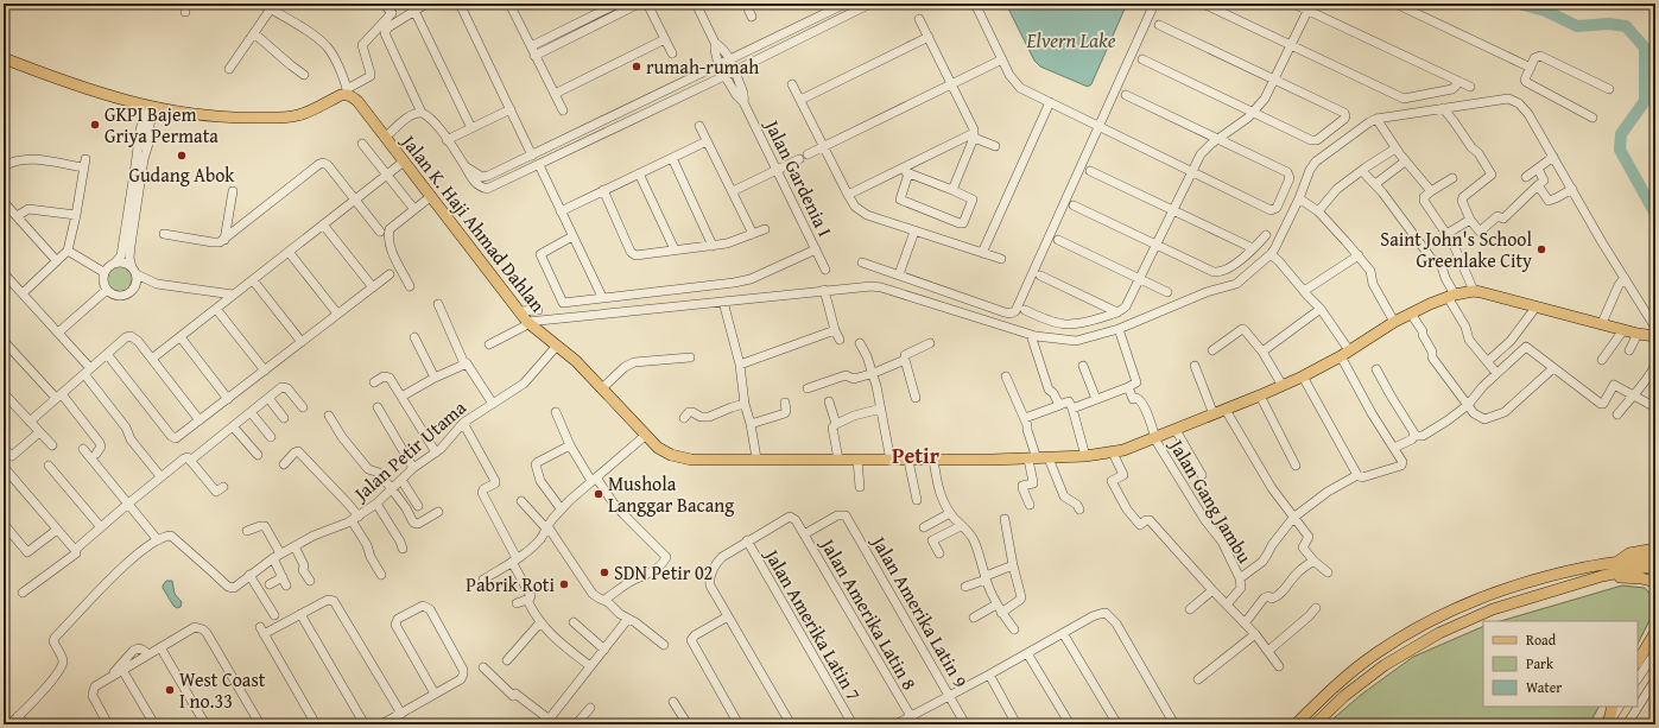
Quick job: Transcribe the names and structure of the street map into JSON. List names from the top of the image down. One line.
{"streets":{"main road":["Jalan K. Haji Ahmad Dahlan"],"street":["Jalan Gardenia I","Jalan Petir Utama","Jalan Gang Jambu","Jalan Amerika Latin 9","Jalan Amerika Latin 8","Jalan Amerika Latin 7"]},"crossings":[["Jalan K. Haji Ahmad Dahlan","Jalan Petir Utama"],["Jalan K. Haji Ahmad Dahlan","Jalan Gang Jambu"],["Jalan Amerika Latin 9","Jalan Amerika Latin 8"],["Jalan Amerika Latin 8","Jalan Amerika Latin 7"]],"districts":["Petir"],"water":["Elvern Lake"],"places":["rumah-rumah","GKPI Bajem Griya Permata","Gudang Abok","Saint John's School Greenlake City","Mushola Langgar Bacang","SDN Petir 02","Pabrik Roti","West Coast I no.33"],"legend":["Road","Park","Water"]}
